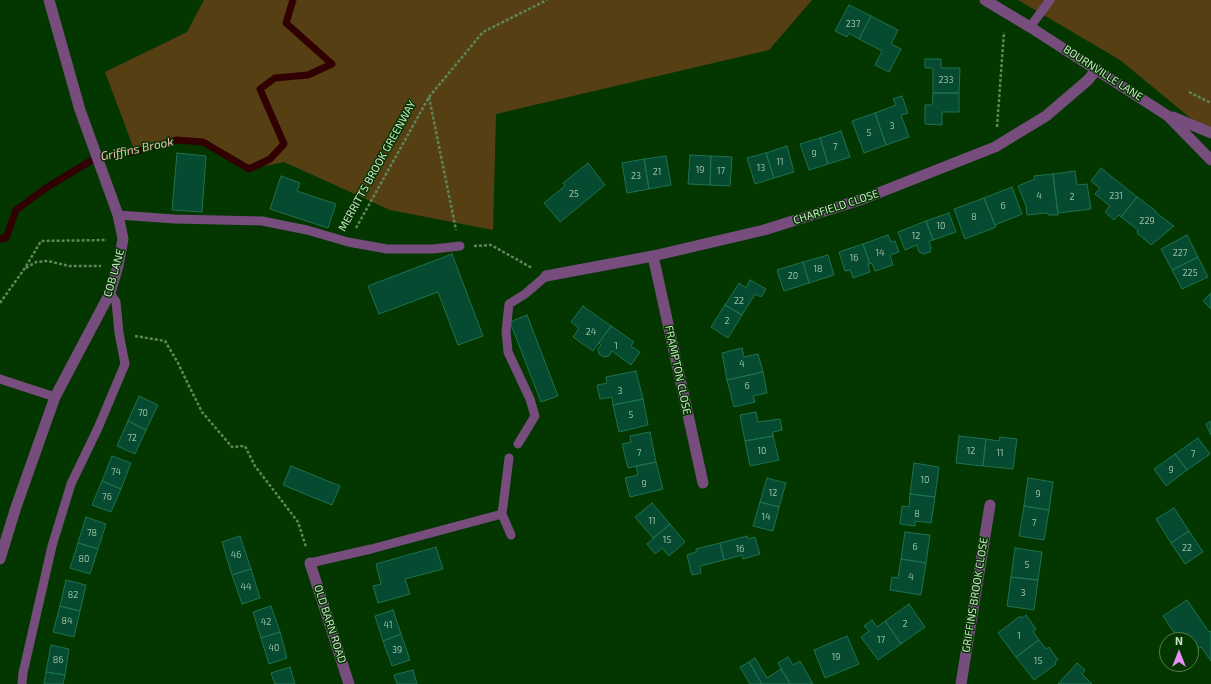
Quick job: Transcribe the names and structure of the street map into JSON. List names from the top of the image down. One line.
{"streets":{"street":["BOURNVILLE LANE","CHARFIELD CLOSE","COB LANE","FRAMPTON CLOSE","GRIFFINS BROOK CLOSE","OLD BARN ROAD"],"lane":["MERRITTS BROOK GREENWAY"]},"crossings":[["BOURNVILLE LANE","CHARFIELD CLOSE"],["MERRITTS BROOK GREENWAY","COB LANE"],["CHARFIELD CLOSE","FRAMPTON CLOSE"]],"water":["Griffins Brook"],"house_numbers":["237","233","3","5","7","9","11","13","19","17","21","23","25","4","231","2","6","8","229","10","12","14","227","16","18","225","20","22","2","24","1","4","6","3","70","5","72","10","12","7","11","7","9","74","10","9","12","9","76","8","14","11","7","78","15","6","22","16","46","80","5","4","44","3","82","84","42","2","41","1","17","40","39","19","86","15"],"north":"top"}
